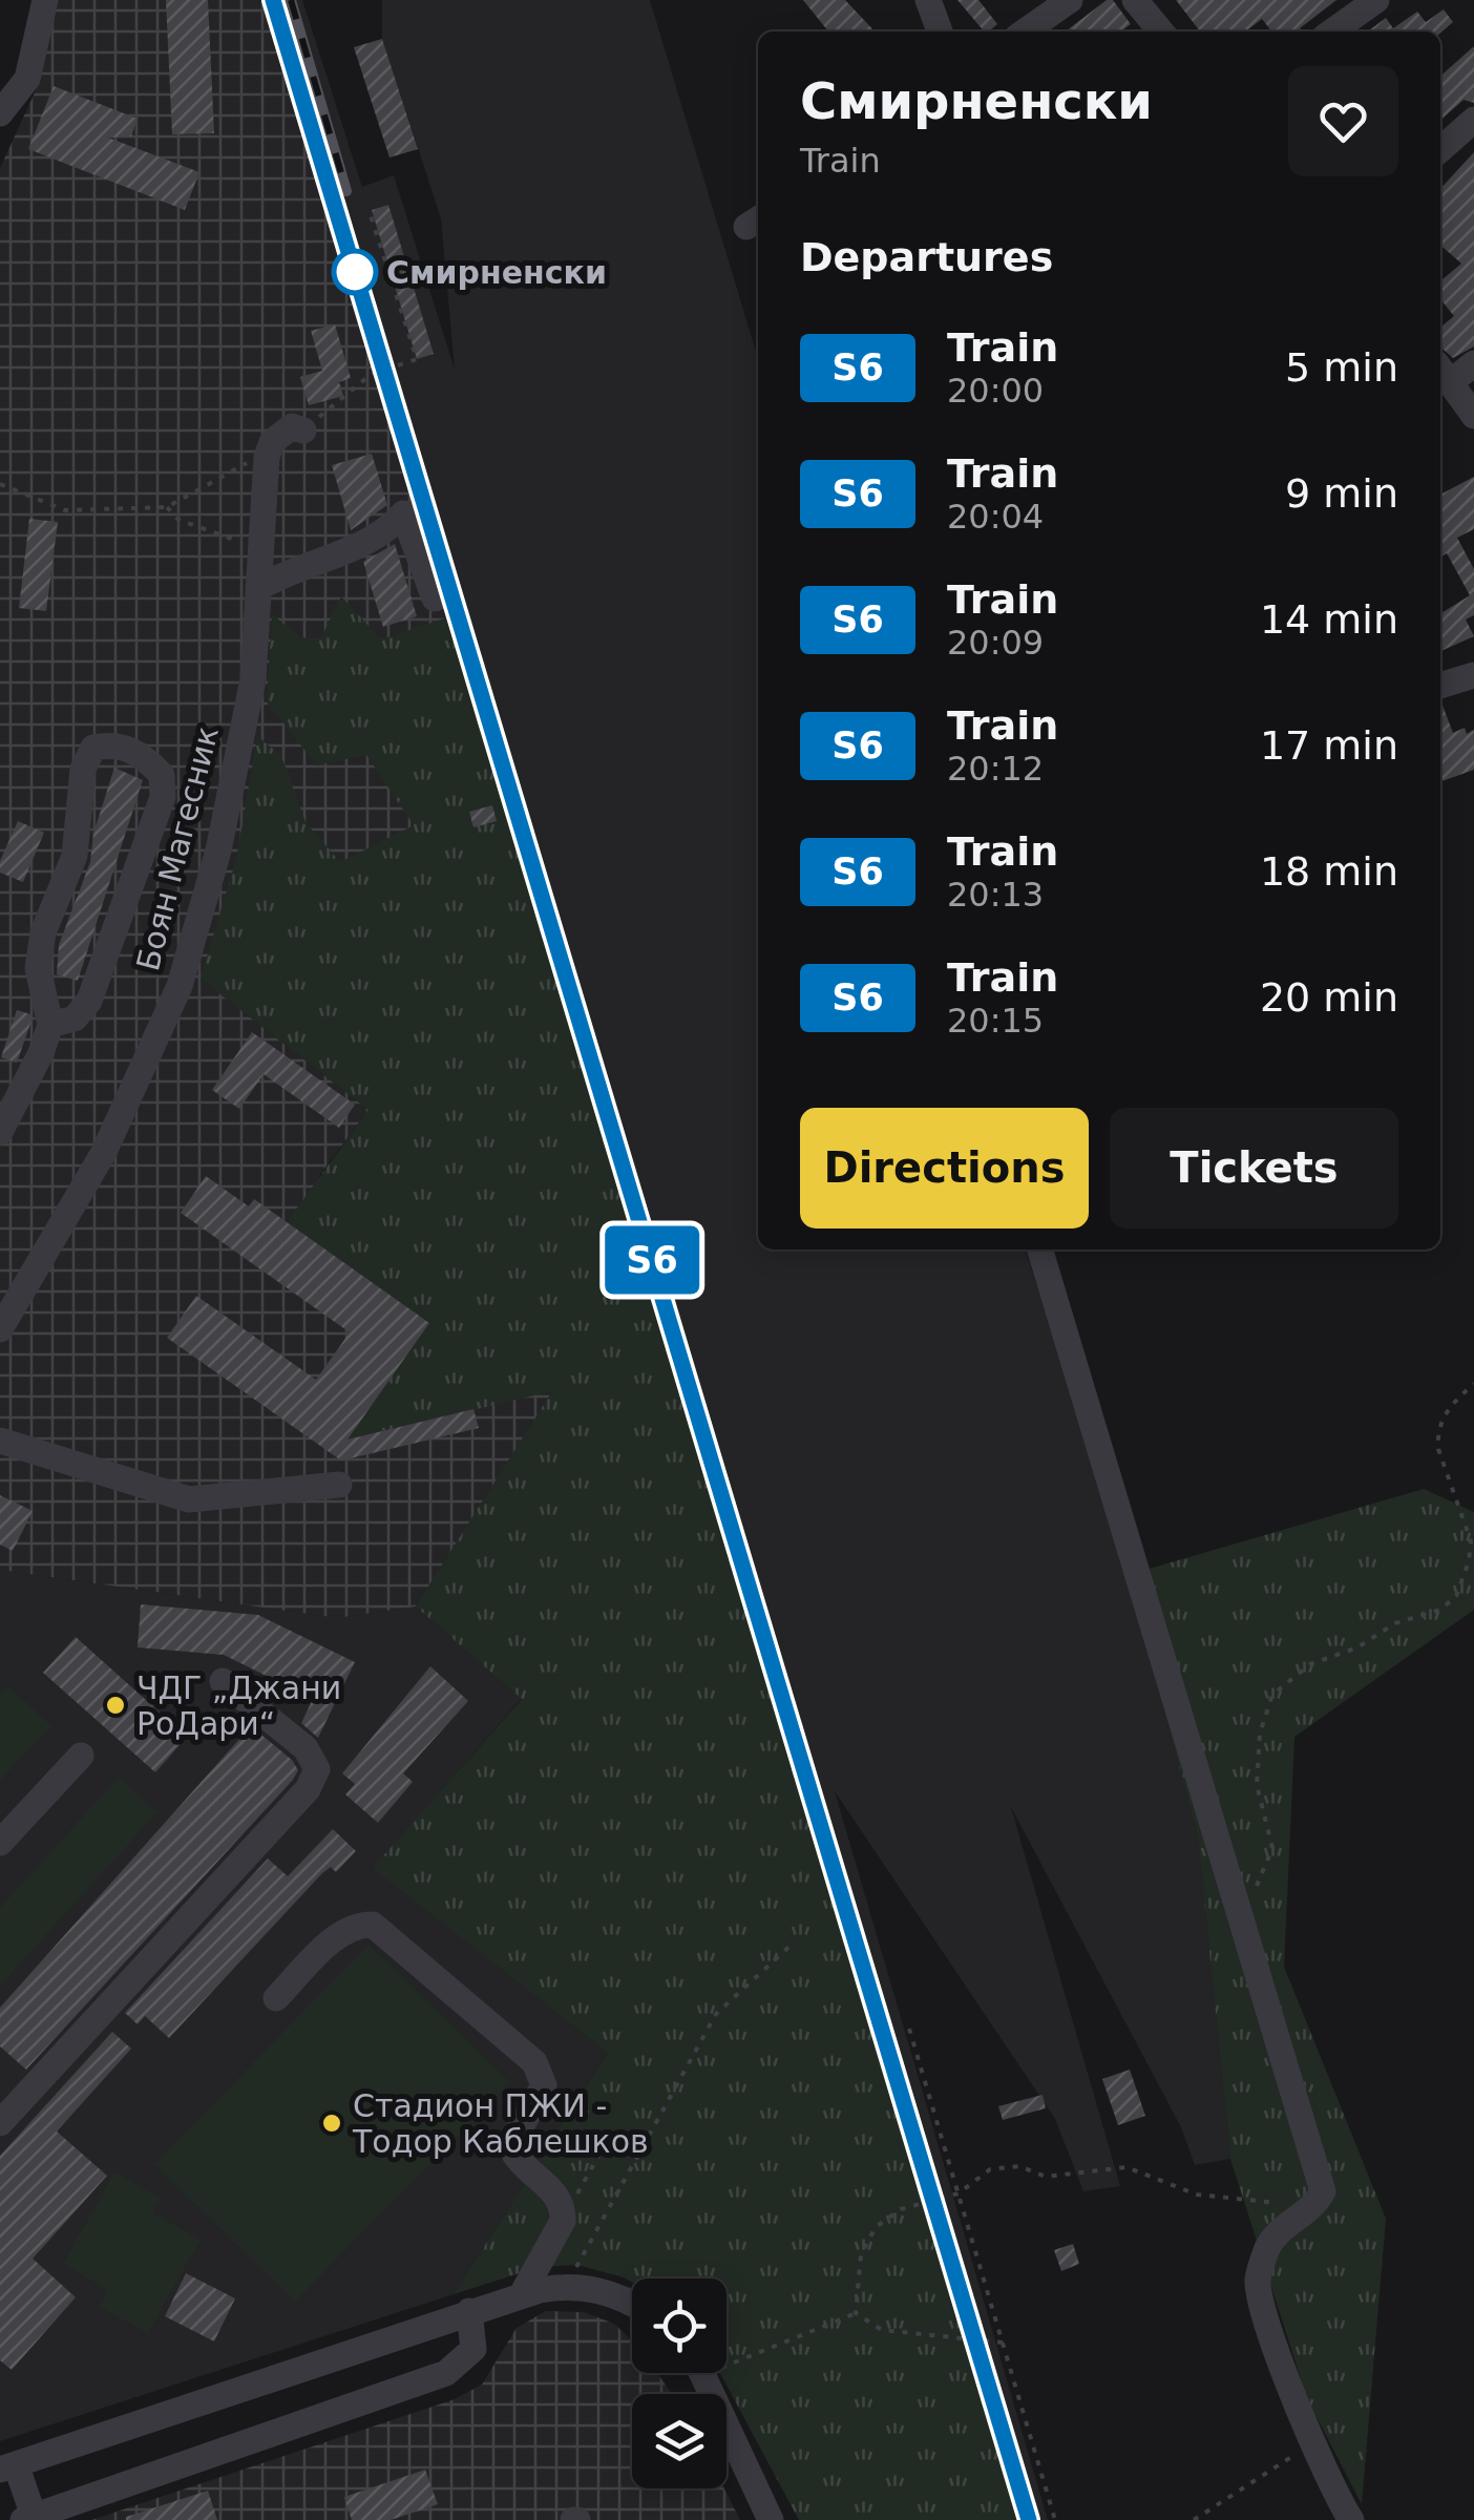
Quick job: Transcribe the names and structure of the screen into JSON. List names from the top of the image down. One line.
{"streets":{"street":["Боян Магесник"]},"places":["Смирненски","ЧДГ „Джани РоДари“","Стадион ПЖИ - Тодор Каблешков"],"page":{"on_map":"S6","heading":[["Смирненски","Train"],"Departures"],"list":[{"mark":"S6","name":"Train","note":"20:00","value":"5 min"},{"mark":"S6","name":"Train","note":"20:04","value":"9 min"},{"mark":"S6","name":"Train","note":"20:09","value":"14 min"},{"mark":"S6","name":"Train","note":"20:12","value":"17 min"},{"mark":"S6","name":"Train","note":"20:13","value":"18 min"},{"mark":"S6","name":"Train","note":"20:15","value":"20 min"}],"buttons":["Directions","Tickets"]}}
